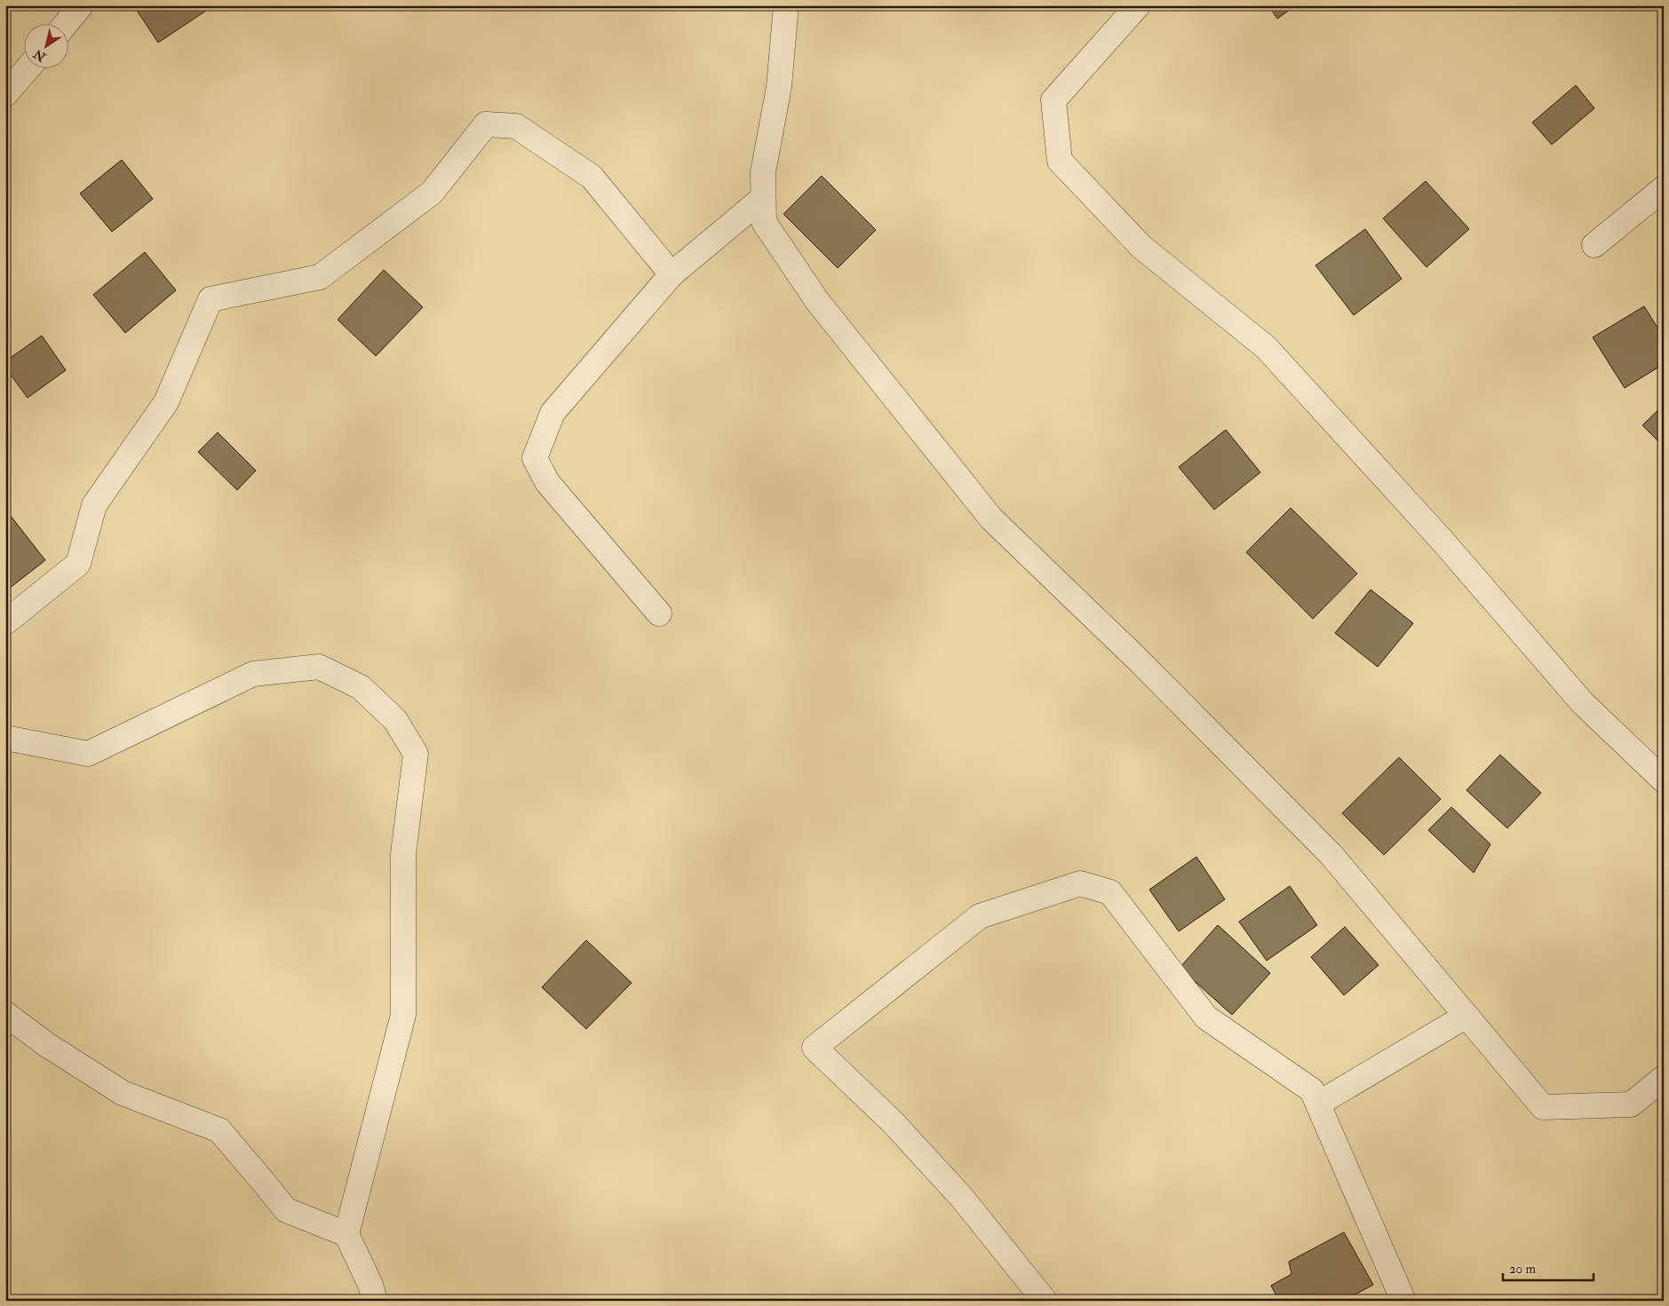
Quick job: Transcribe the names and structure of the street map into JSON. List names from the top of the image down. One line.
{"scale_bar":"20 m","north":"bottom left"}
